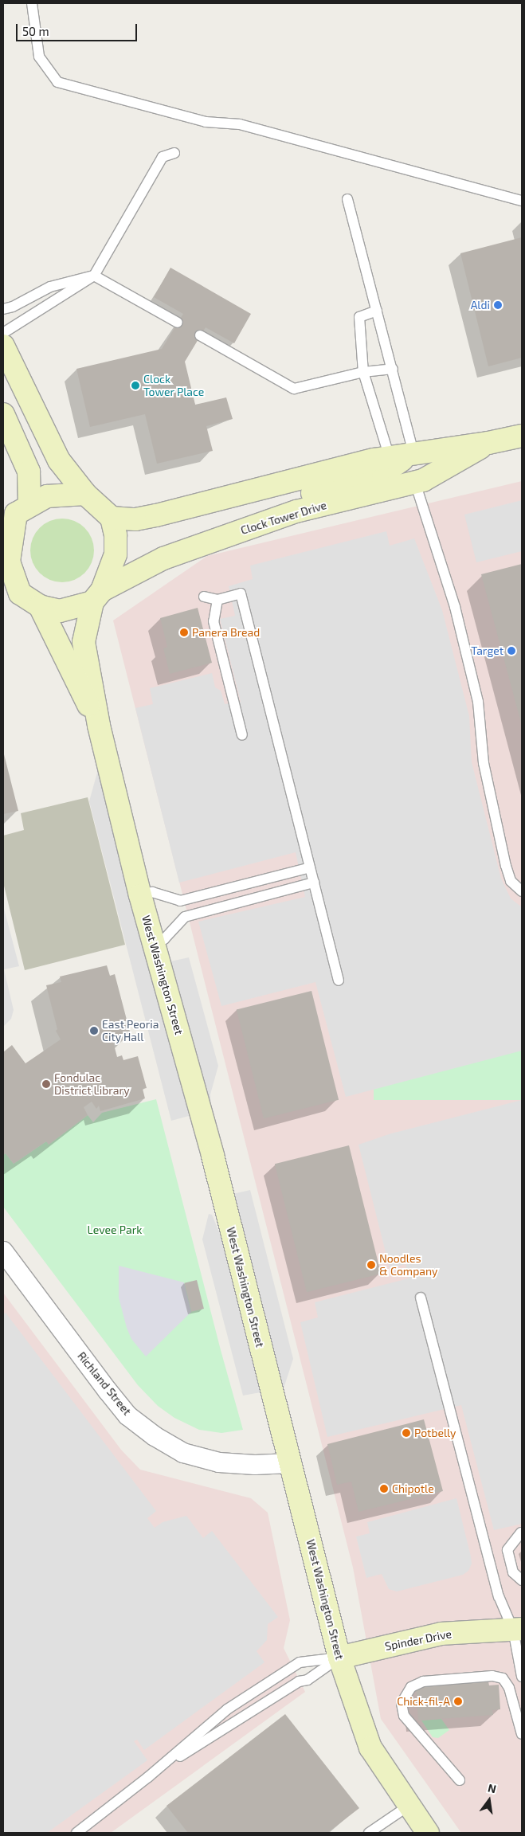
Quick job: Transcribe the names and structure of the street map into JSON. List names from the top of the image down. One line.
{"streets":{"main road":["Clock Tower Drive","West Washington Street","Spinder Drive"],"street":["Richland Street"]},"crossings":[["Clock Tower Drive","West Washington Street"],["West Washington Street","Richland Street"],["West Washington Street","Spinder Drive"]],"parks":["Levee Park"],"places":["Aldi","Clock Tower Place","Panera Bread","Target","East Peoria City Hall","Fondulac District Library","Noodles & Company","Potbelly","Chipotle","Chick-fil-A"],"scale_bar":"50 m","north":"top"}
